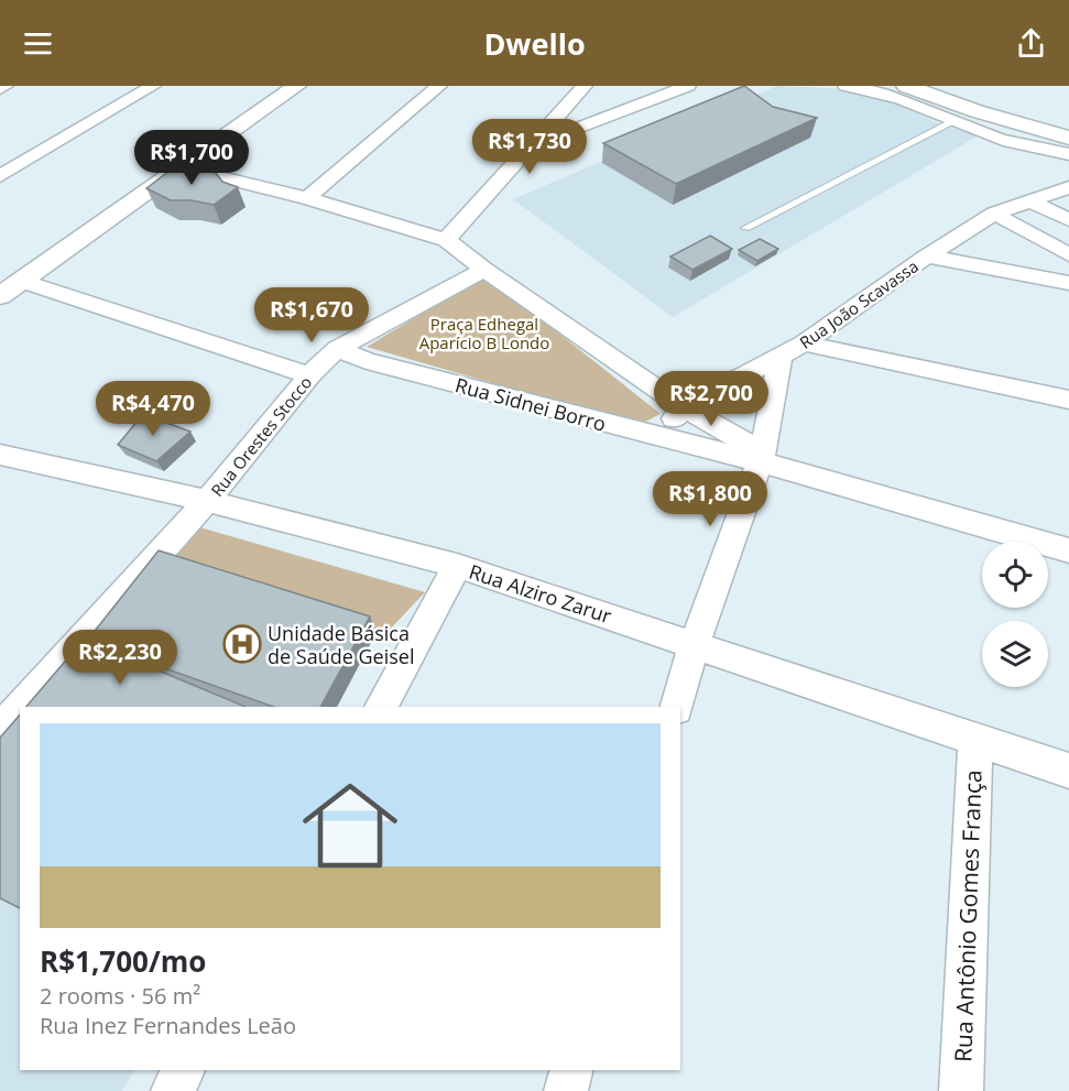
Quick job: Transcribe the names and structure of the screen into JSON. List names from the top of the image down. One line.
{"streets":{"street":["Rua João Scavassa","Rua Sidnei Borro","Rua Orestes Stocco","Rua Alziro Zarur","Rua Antônio Gomes França"]},"crossings":[["Rua João Scavassa","Rua Sidnei Borro"],["Rua Sidnei Borro","Rua Orestes Stocco"],["Rua Orestes Stocco","Rua Alziro Zarur"],["Rua Alziro Zarur","Rua Antônio Gomes França"]],"parks":["Praça Edhegal Aparício B Londo"],"places":{"hospital":["Unidade Básica de Saúde Geisel"]},"page":{"header":"Dwello","price":["R$1,730","R$1,700","R$1,670","R$2,700","R$4,470","R$1,800","R$2,230"],"list":[{"name":"R$1,700/mo","note":"2 rooms · 56 m² · Rua Inez Fernandes Leão"}]}}
